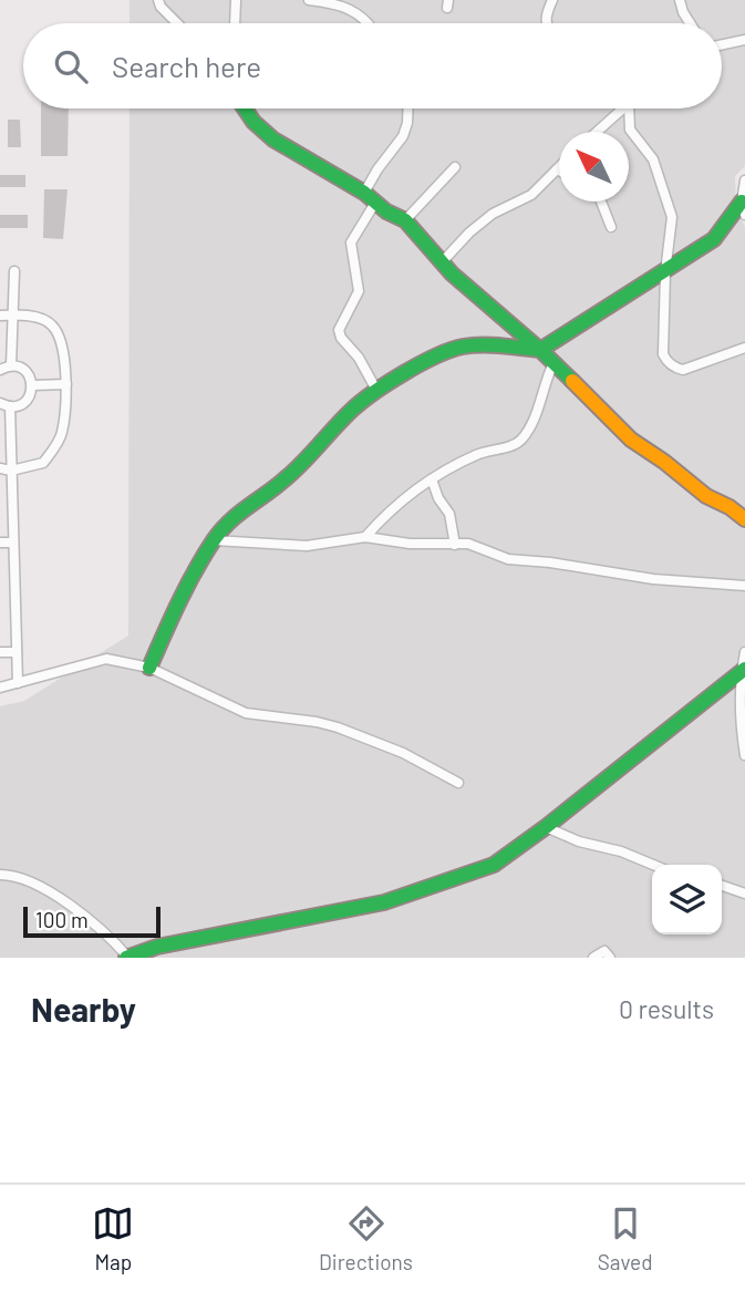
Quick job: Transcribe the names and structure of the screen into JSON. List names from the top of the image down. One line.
{"scale_bar":"100 m","north":"top left","page":{"search":"Search here","scale":"100 m","heading":["Nearby","0 results"],"nav":["Map","Directions","Saved"]}}
